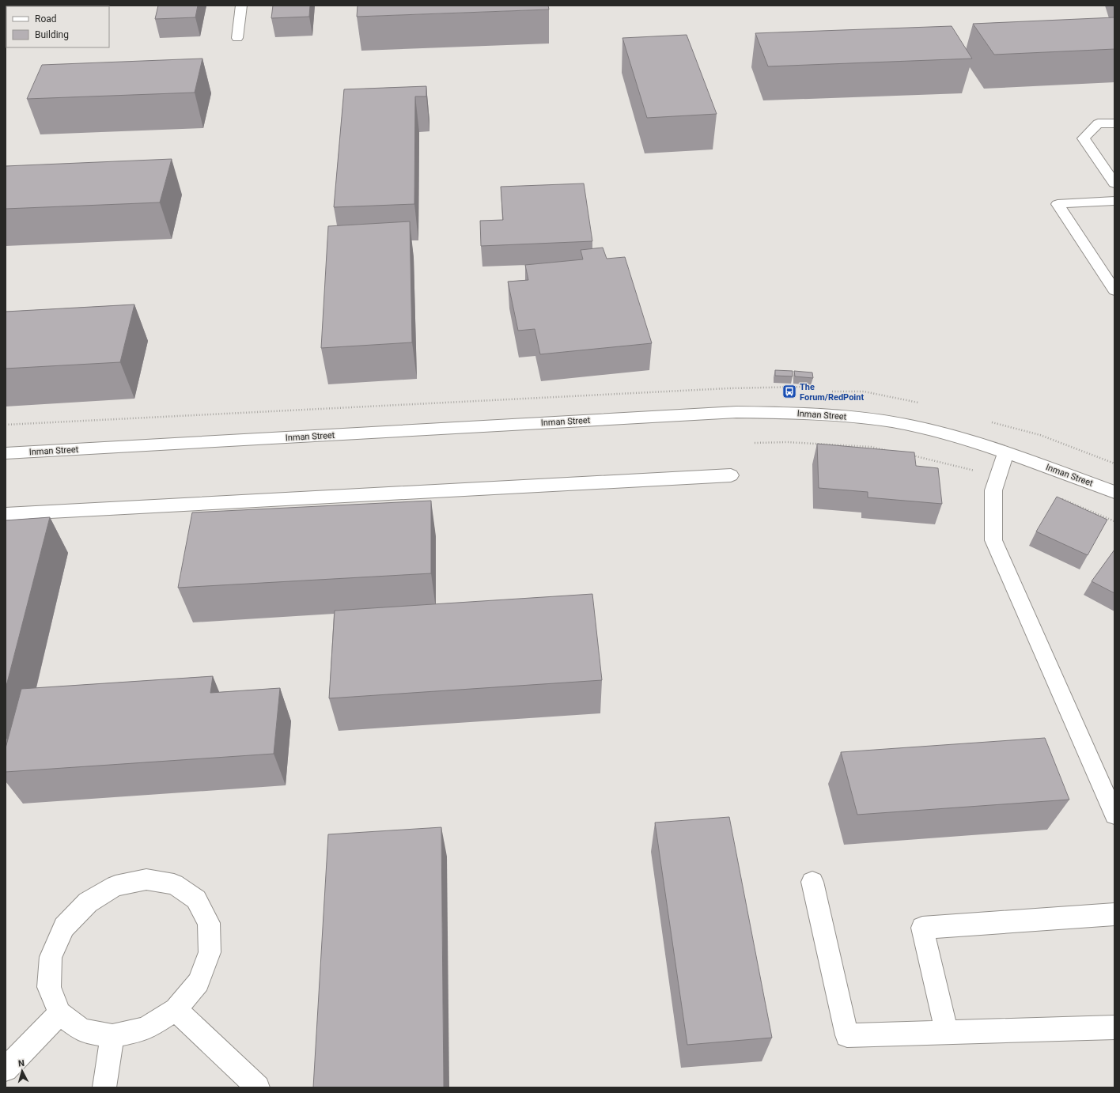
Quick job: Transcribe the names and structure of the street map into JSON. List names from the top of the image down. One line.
{"streets":{"street":["Inman Street"]},"places":{"bus stop":["The Forum/RedPoint"]},"legend":["Road","Building"],"north":"top"}
